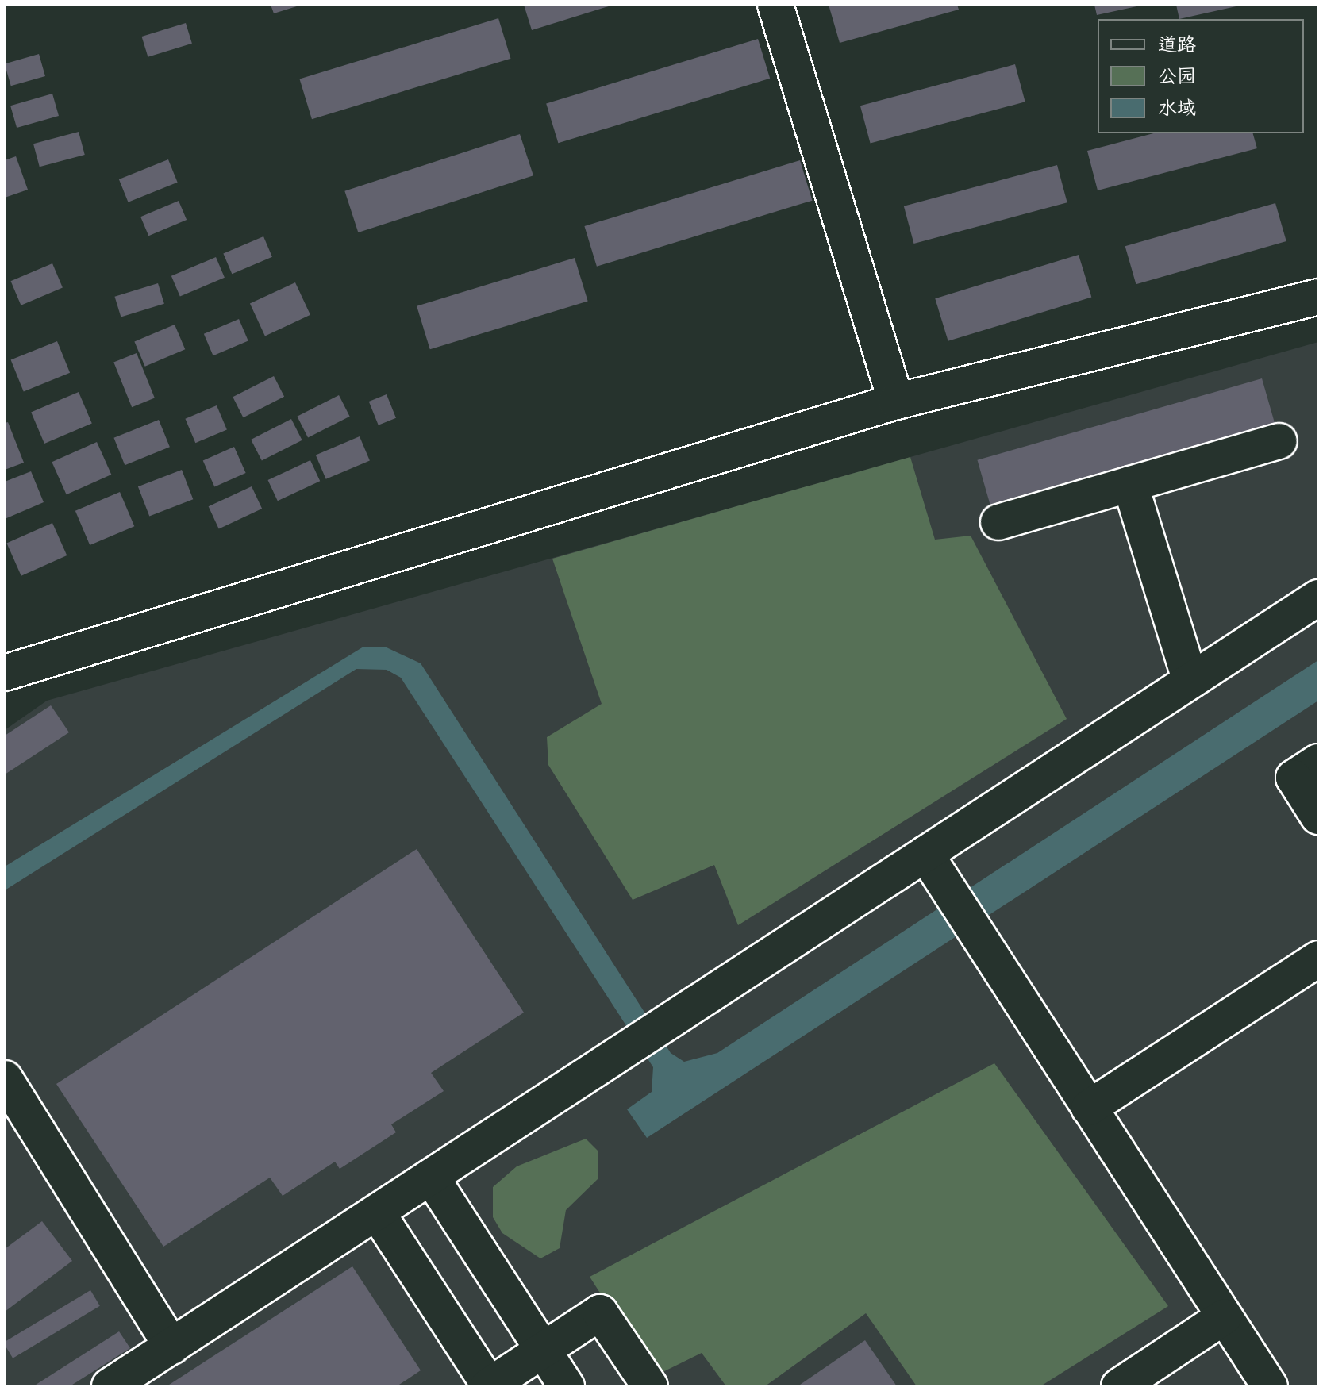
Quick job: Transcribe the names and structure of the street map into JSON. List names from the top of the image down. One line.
{"legend":["道路","公园","水域"]}
